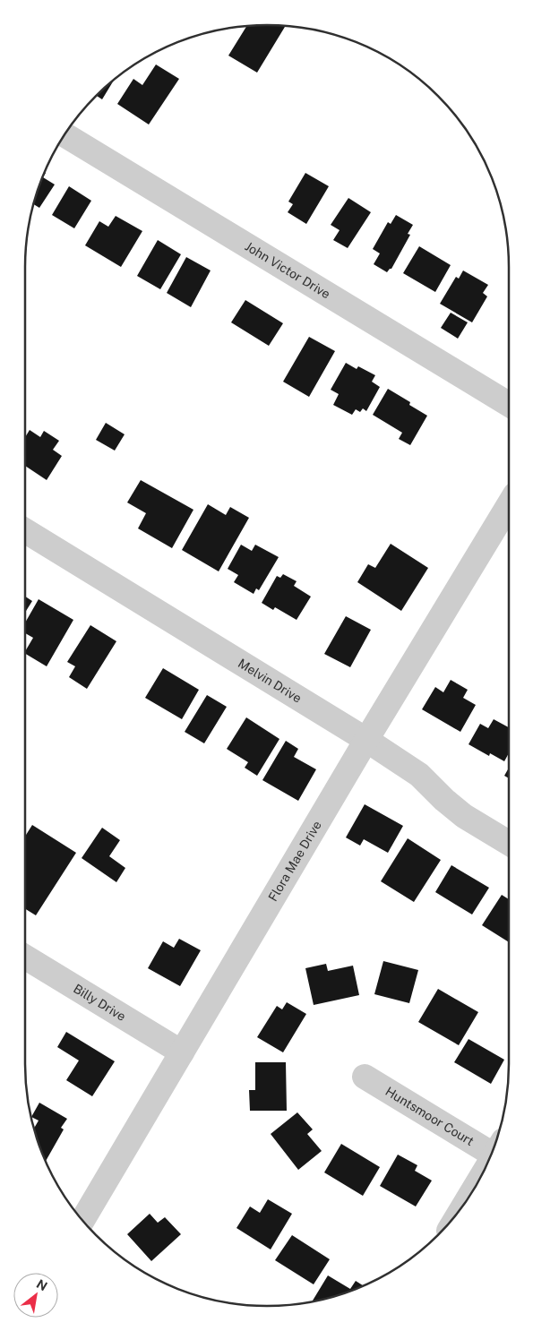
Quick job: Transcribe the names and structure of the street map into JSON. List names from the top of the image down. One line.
{"streets":{"street":["John Victor Drive","Melvin Drive","Flora Mae Drive","Billy Drive","Huntsmoor Court"]},"crossings":[["Melvin Drive","Flora Mae Drive"],["Flora Mae Drive","Billy Drive"]],"north":"top right"}
